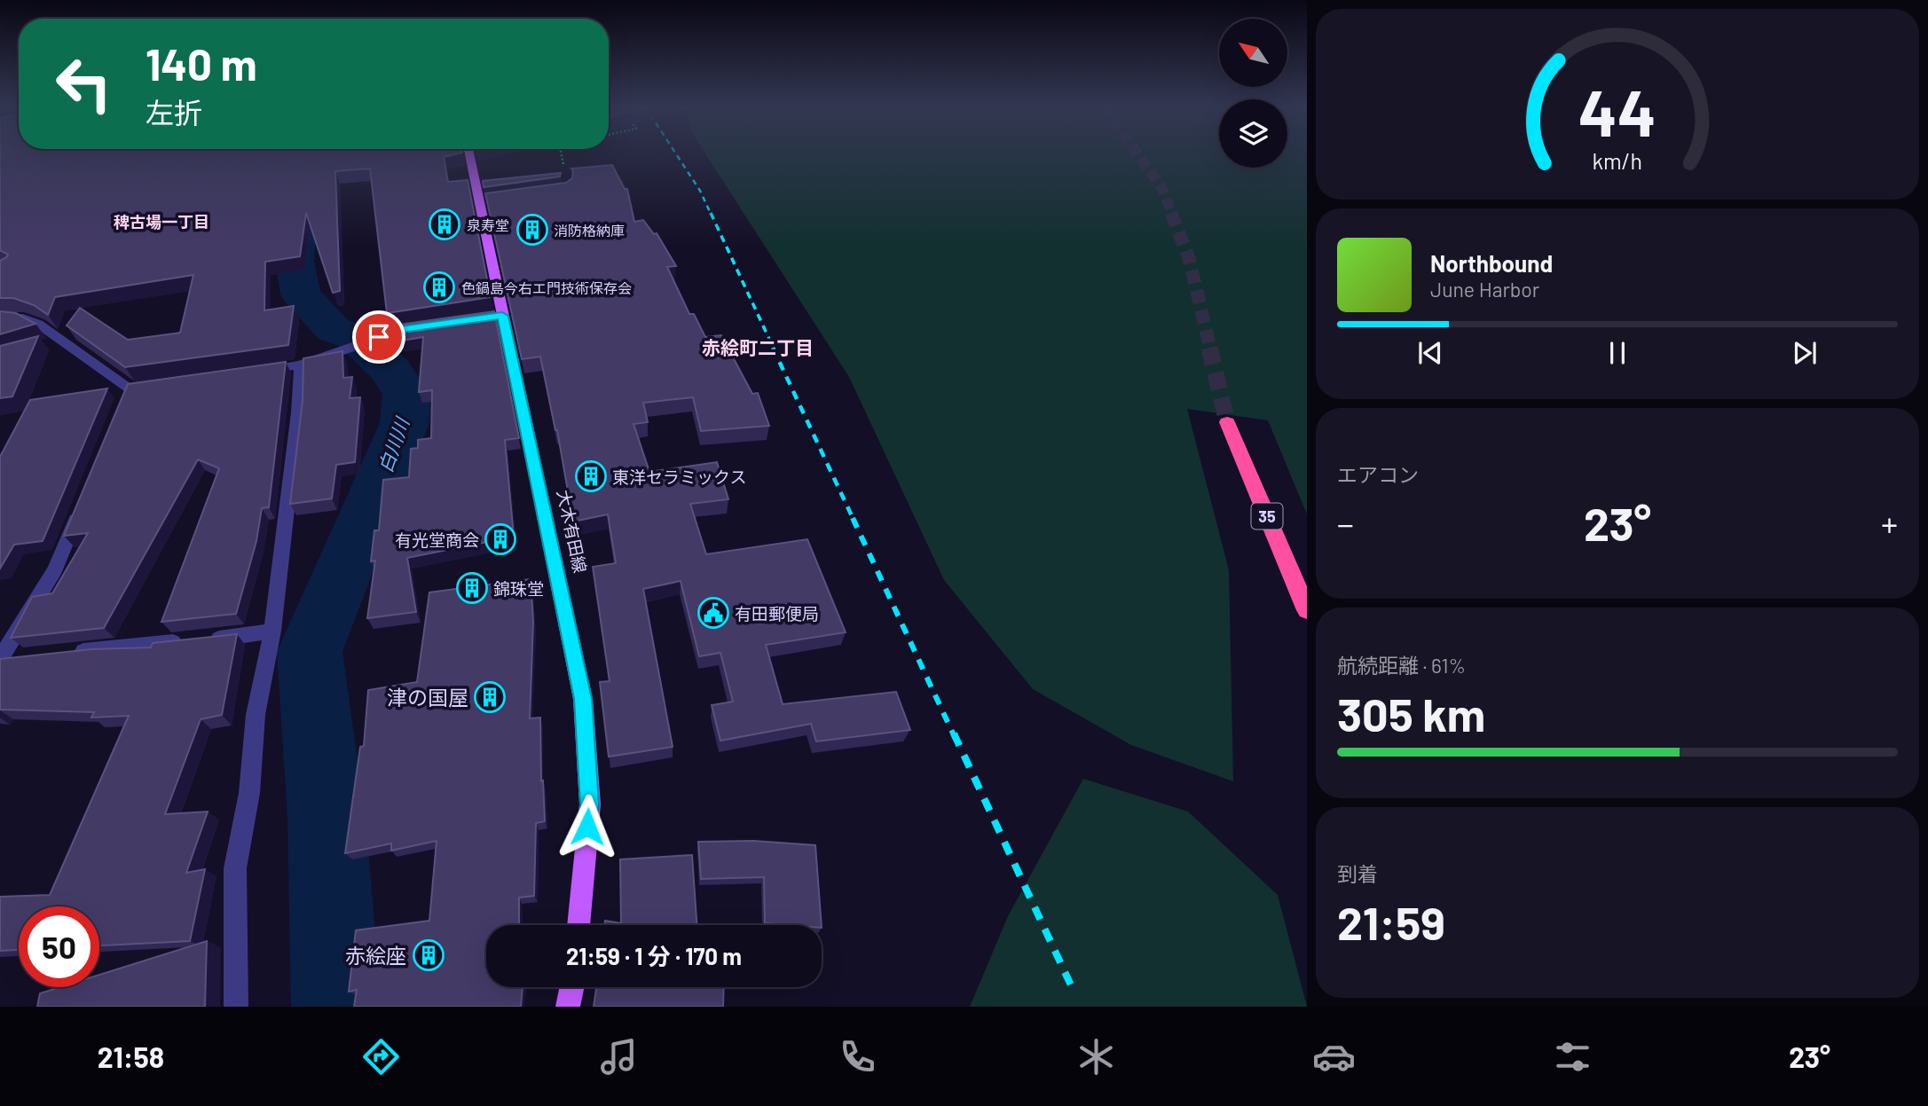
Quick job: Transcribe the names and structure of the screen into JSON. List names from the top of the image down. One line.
{"streets":{"highway":["35"],"main road":["大木有田線"]},"districts":["稗古場一丁目","赤絵町二丁目"],"water":["白川川"],"places":{"building":["泉寿堂","消防格納庫","色鍋島今右エ門技術保存会","東洋セラミックス","有光堂商会","錦珠堂","津の国屋","赤絵座"],"public building":["有田郵便局"]},"north":"top left","page":{"turn":["140 m","左折"],"song":["Northbound","June Harbor"],"tile":["エアコン",["航続距離 · 61%","305 km"],["到着","21:59"]],"heat":["−","23°","+"],"limit":"50","trip":"21:59 · 1 分 · 170 m","tabs":["21:58","23°"],"gauge":["44","km/h"]}}
